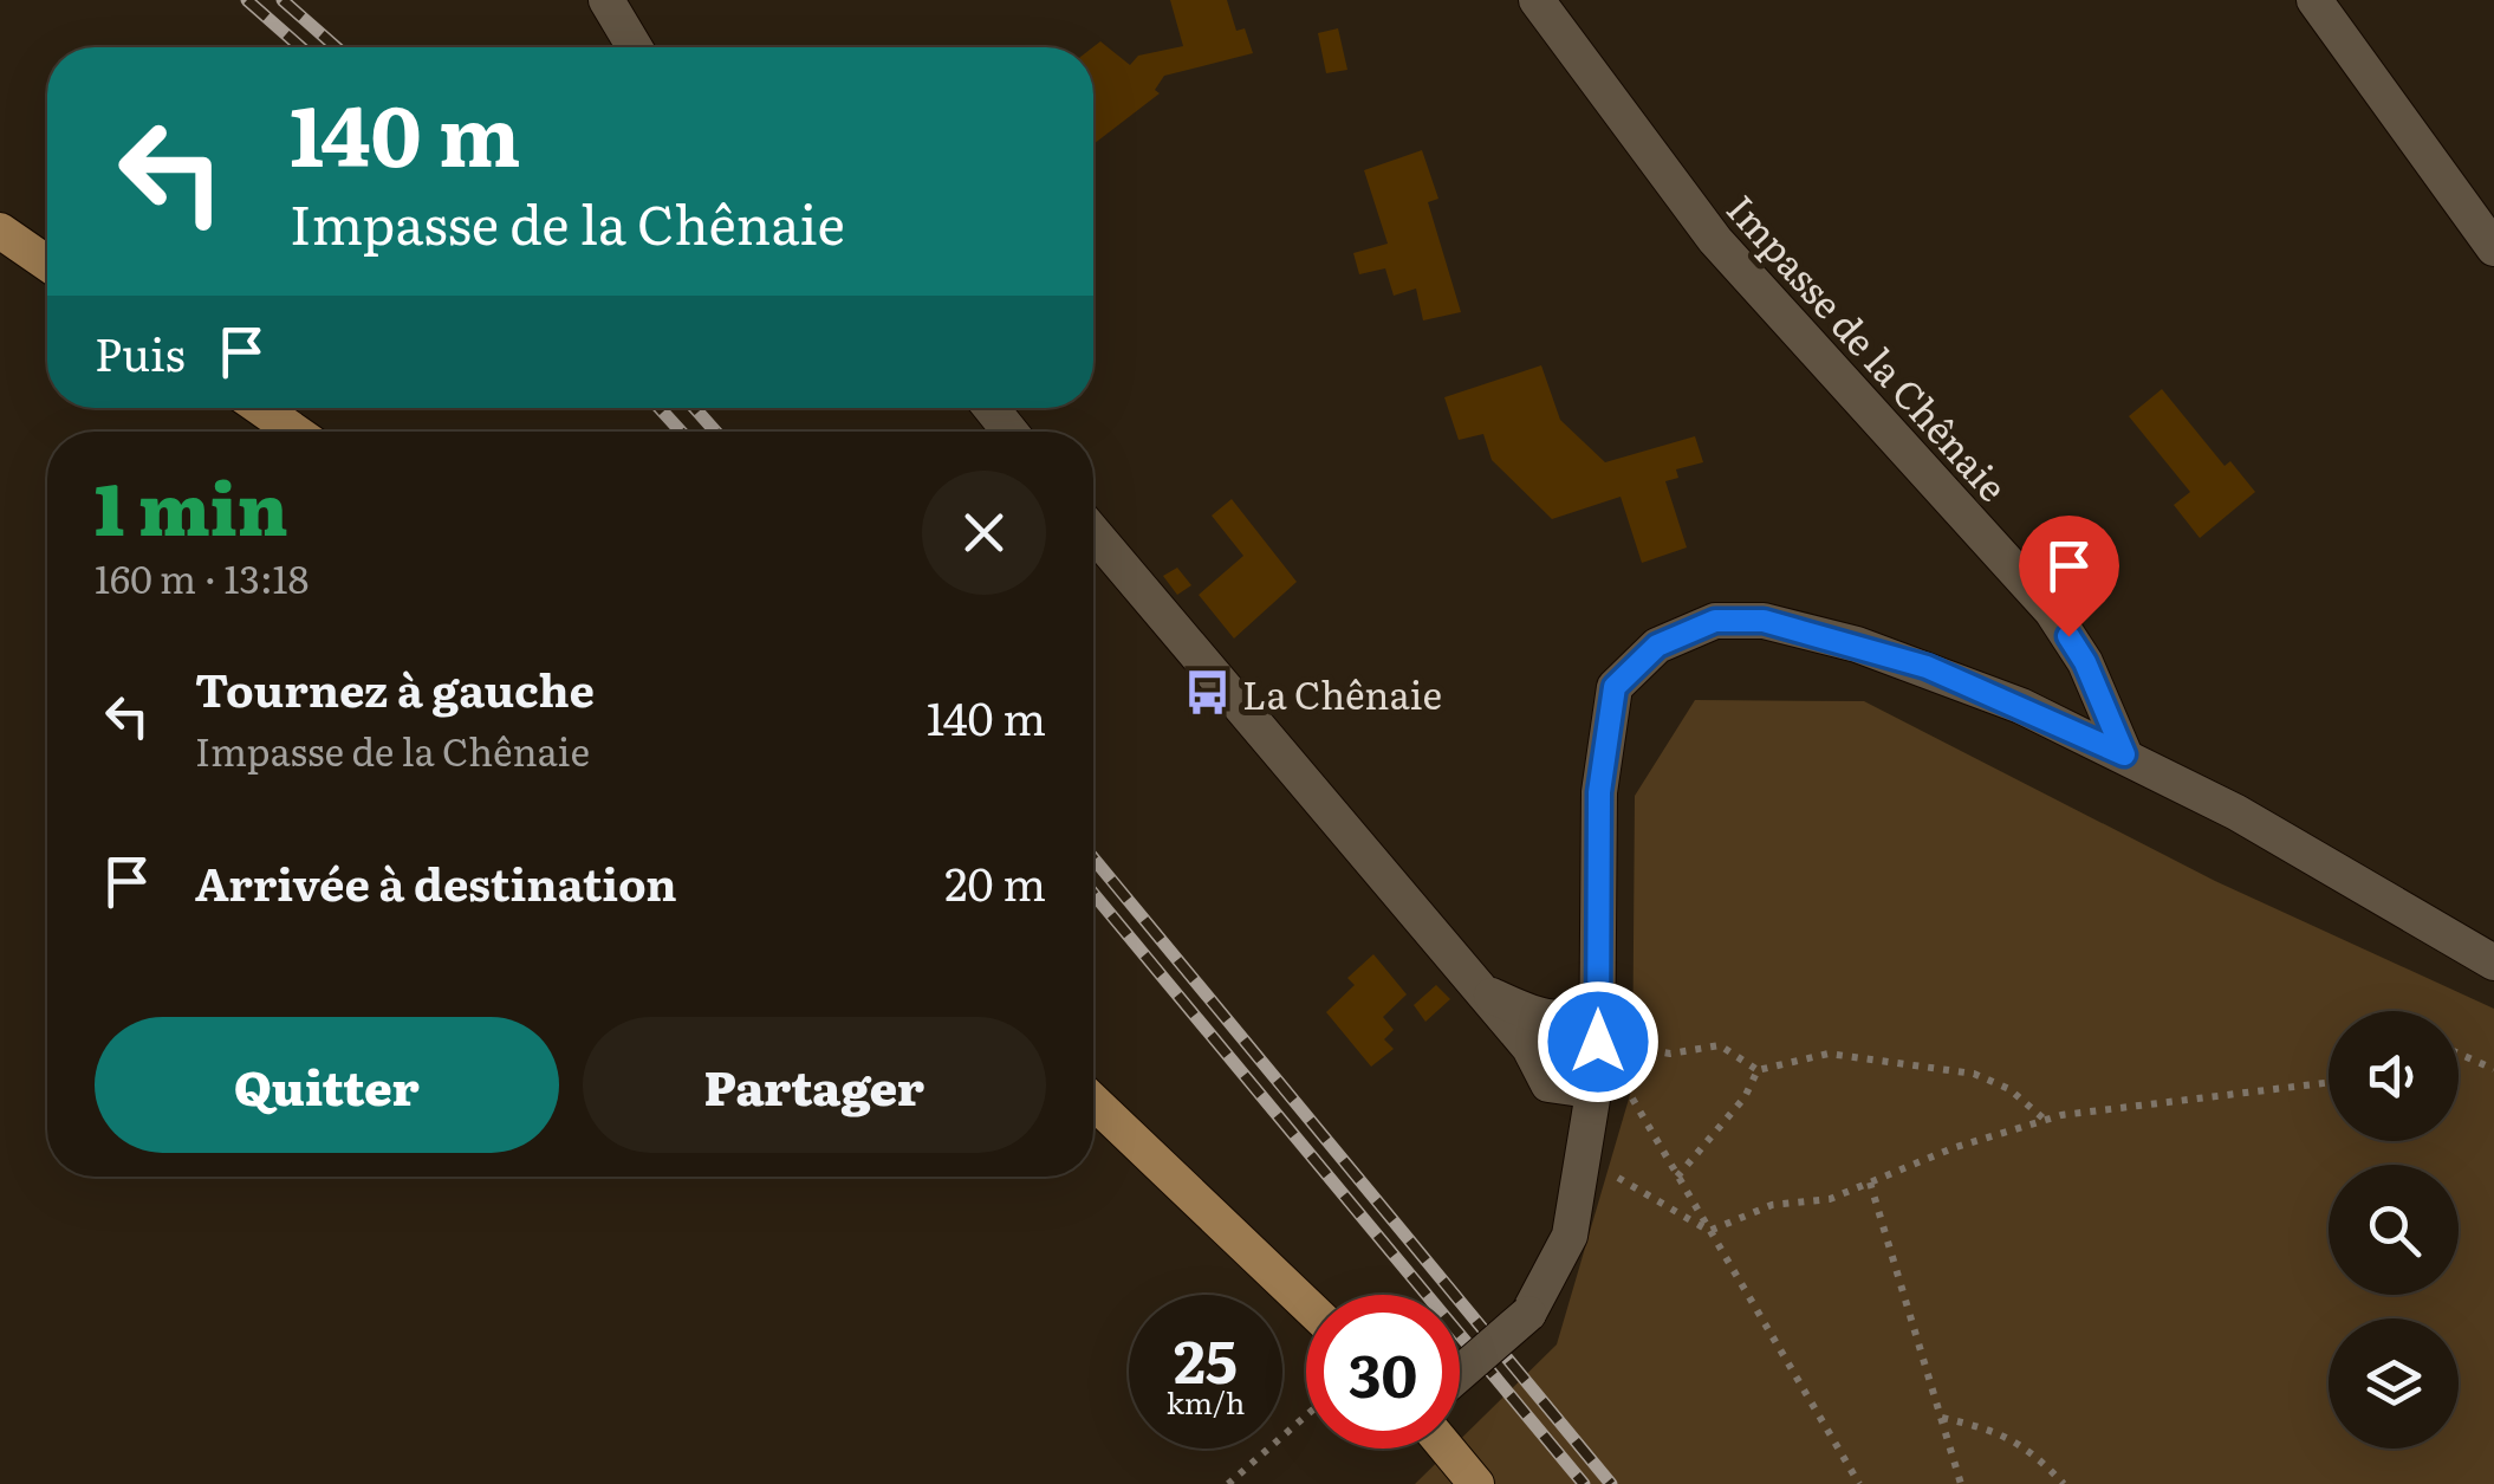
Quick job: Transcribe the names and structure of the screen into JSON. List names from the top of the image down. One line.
{"streets":{"street":["Impasse de la Chênaie"]},"places":{"bus stop":["La Chênaie"]},"page":{"turn":["140 m","Impasse de la Chênaie"],"then":"Puis","heading":["1 min","160 m · 13:18"],"list":[{"name":"Tournez à gauche","note":"Impasse de la Chênaie","value":"140 m"},{"name":"Arrivée à destination","value":"20 m"}],"buttons":["Quitter","Partager"],"speed":"25 km/h","limit":"30"}}
